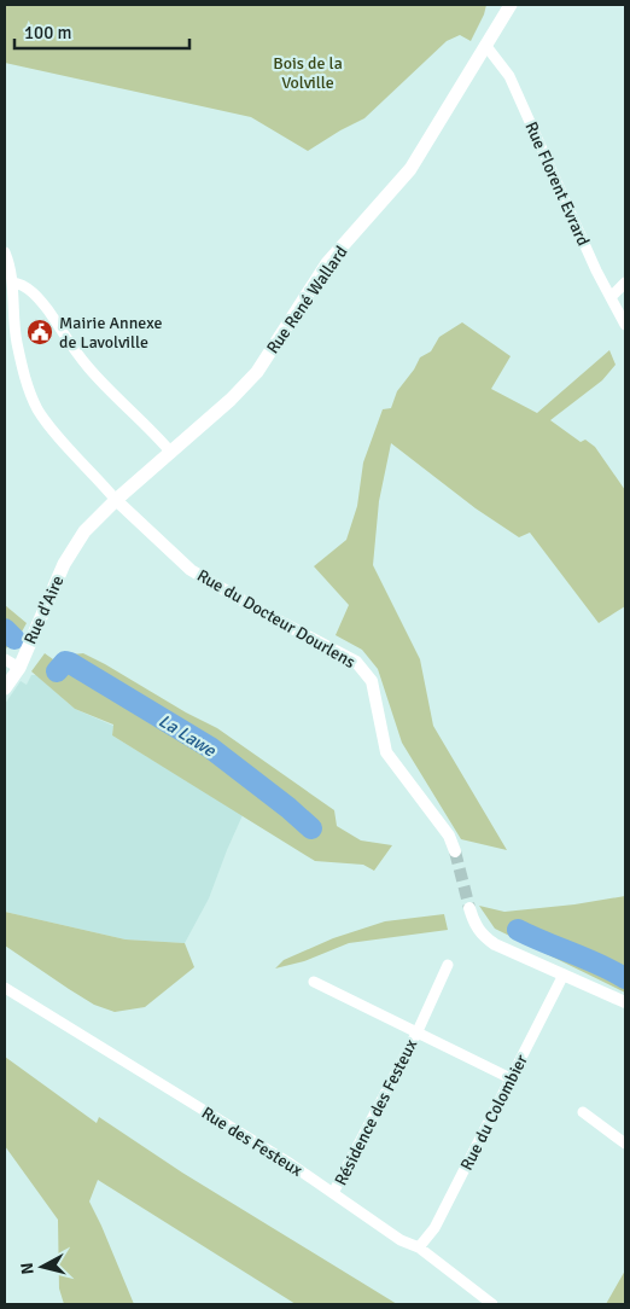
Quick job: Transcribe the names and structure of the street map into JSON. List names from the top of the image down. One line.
{"streets":{"main road":["Rue René Wallard","Rue d'Aire"],"street":["Rue Florent Evrard","Rue du Docteur Dourlens","Résidence des Festeux","Rue du Colombier","Rue des Festeux"]},"crossings":[["Rue Florent Evrard","Rue René Wallard"],["Rue René Wallard","Rue d'Aire"],["Rue René Wallard","Rue du Docteur Dourlens"],["Résidence des Festeux","Rue du Colombier"],["Résidence des Festeux","Rue des Festeux"],["Rue du Colombier","Rue des Festeux"]],"water":["La Lawe"],"parks":["Bois de la Volville"],"places":{"public building":["Mairie Annexe de Lavolville"]},"scale_bar":"100 m","north":"left"}
